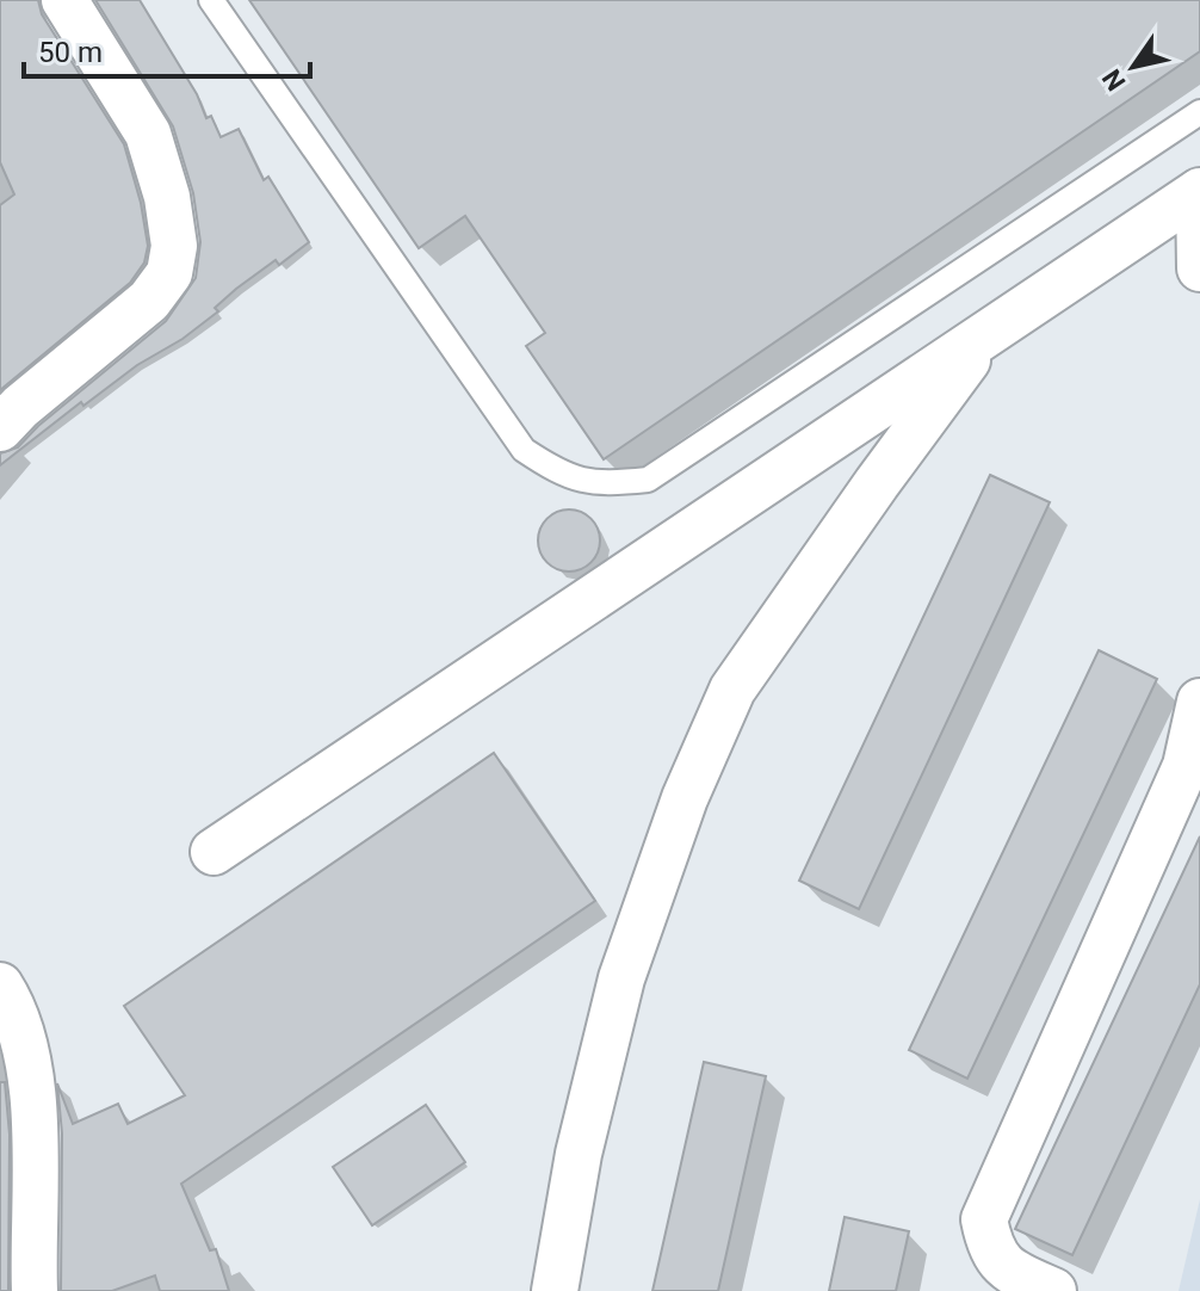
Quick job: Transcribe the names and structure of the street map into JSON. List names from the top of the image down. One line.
{"scale_bar":"50 m","north":"bottom left"}
